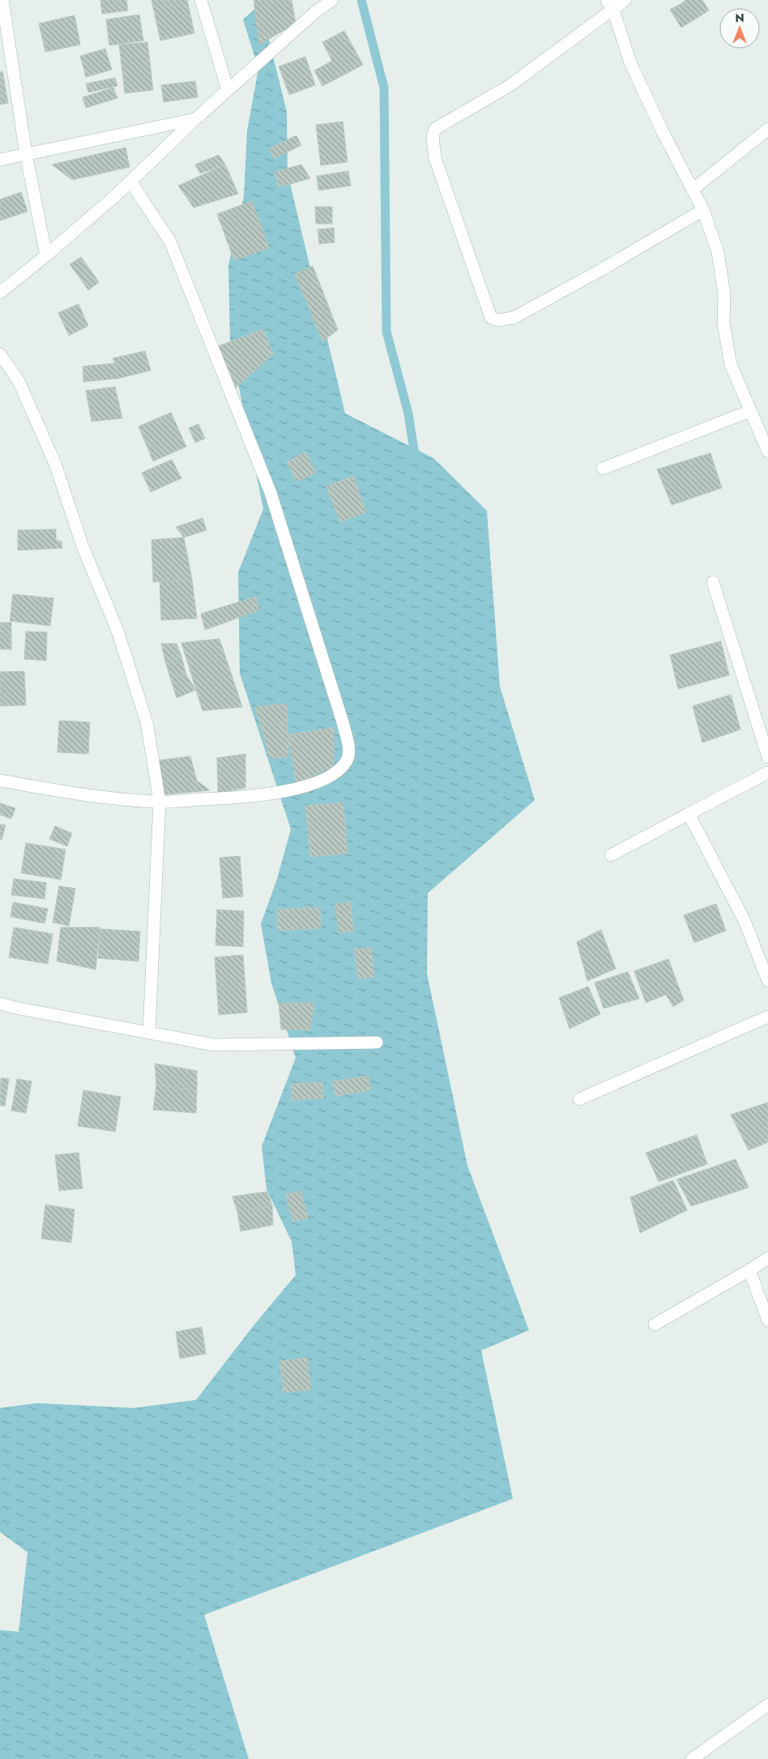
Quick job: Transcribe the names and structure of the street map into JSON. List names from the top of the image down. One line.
{"north":"top"}
